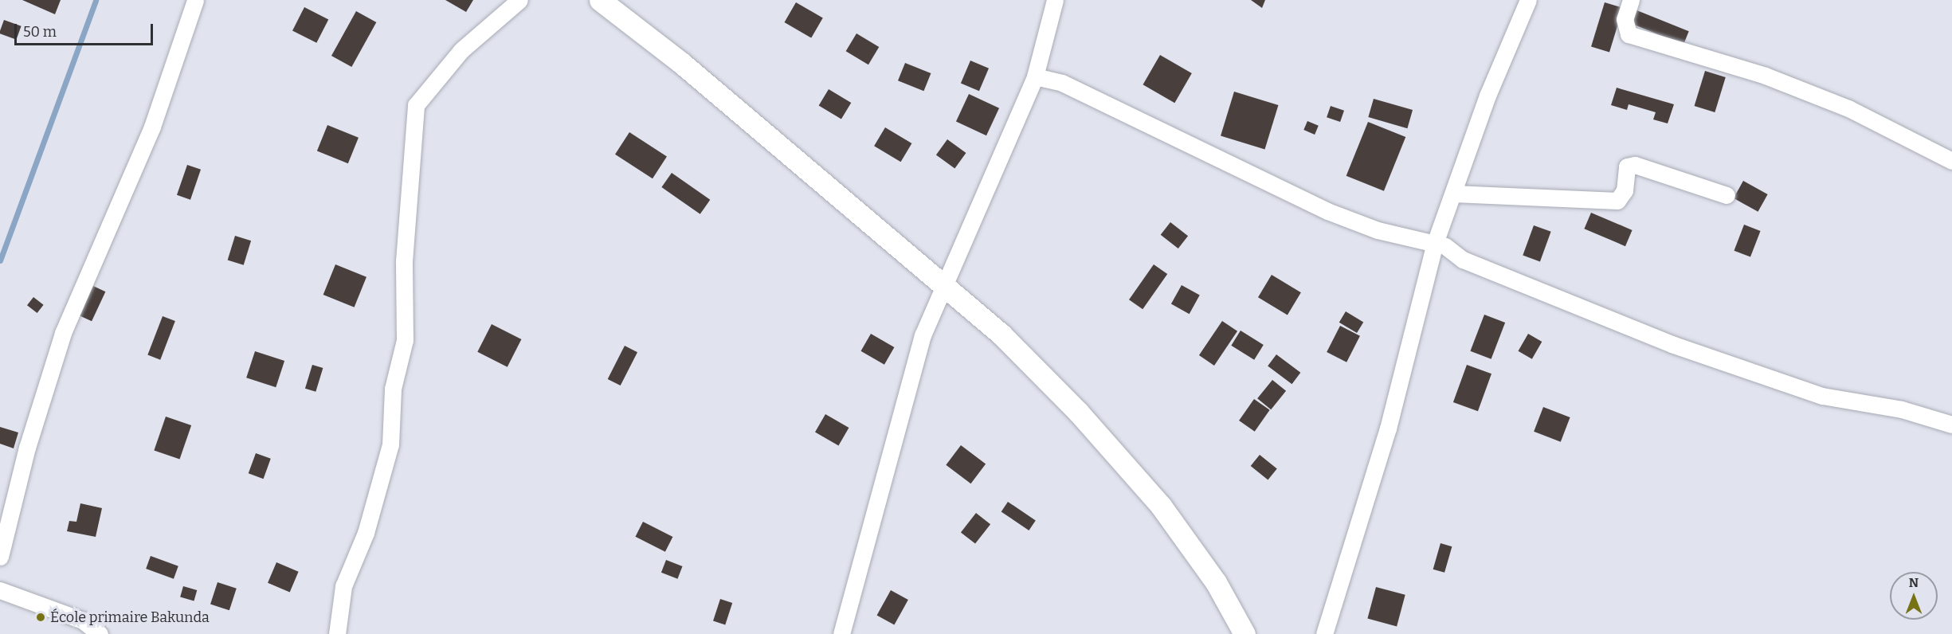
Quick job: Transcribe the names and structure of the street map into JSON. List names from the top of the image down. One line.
{"places":["École primaire Bakunda"],"scale_bar":"50 m","north":"top"}
